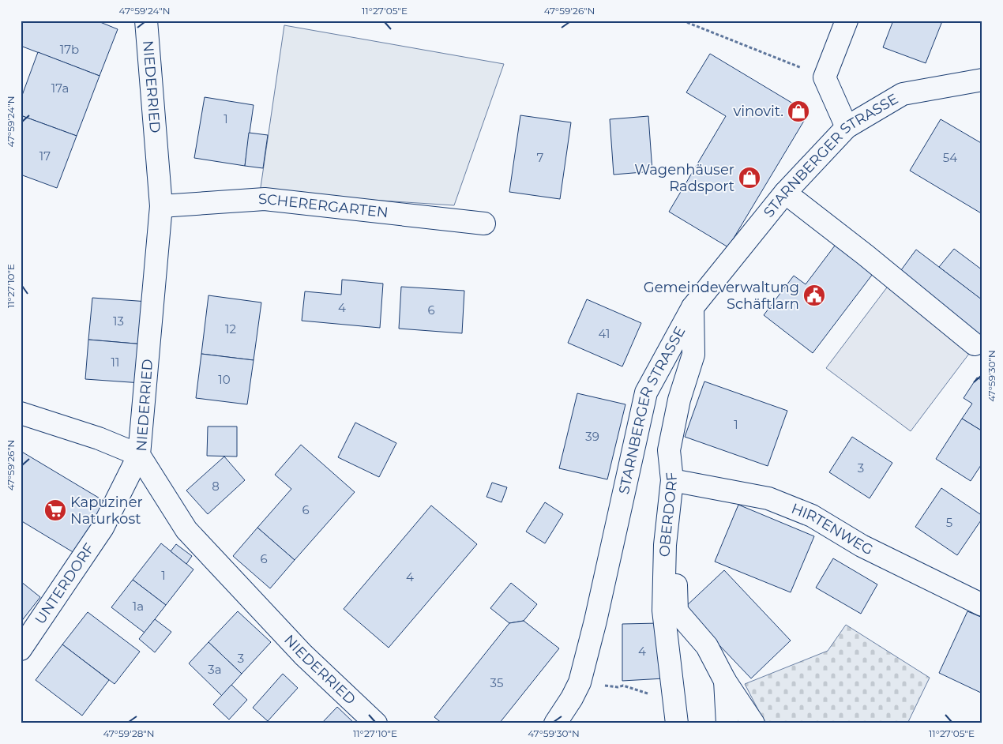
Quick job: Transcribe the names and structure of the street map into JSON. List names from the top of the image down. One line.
{"streets":{"street":["NIEDERRIED","STARNBERGER STRASSE","SCHERERGARTEN","OBERDORF","HIRTENWEG","UNTERDORF"]},"crossings":[["NIEDERRIED","SCHERERGARTEN"],["NIEDERRIED","UNTERDORF"],["STARNBERGER STRASSE","OBERDORF"],["OBERDORF","HIRTENWEG"]],"places":{"shop":["vinovit.","Wagenhäuser Radsport"],"public building":["Gemeindeverwaltung Schäftlarn"],"supermarket":["Kapuziner Naturkost"]},"house_numbers":["17b","17a","1","17","7","54","4","6","13","12","41","11","10","1","39","3","8","6","5","6","1","4","1a","4","3","3a","35"],"coordinates":["47°59'24\"N","11°27'05\"E","47°59'26\"N","11°27'10\"E","47°59'30\"N","47°59'28\"N"]}
